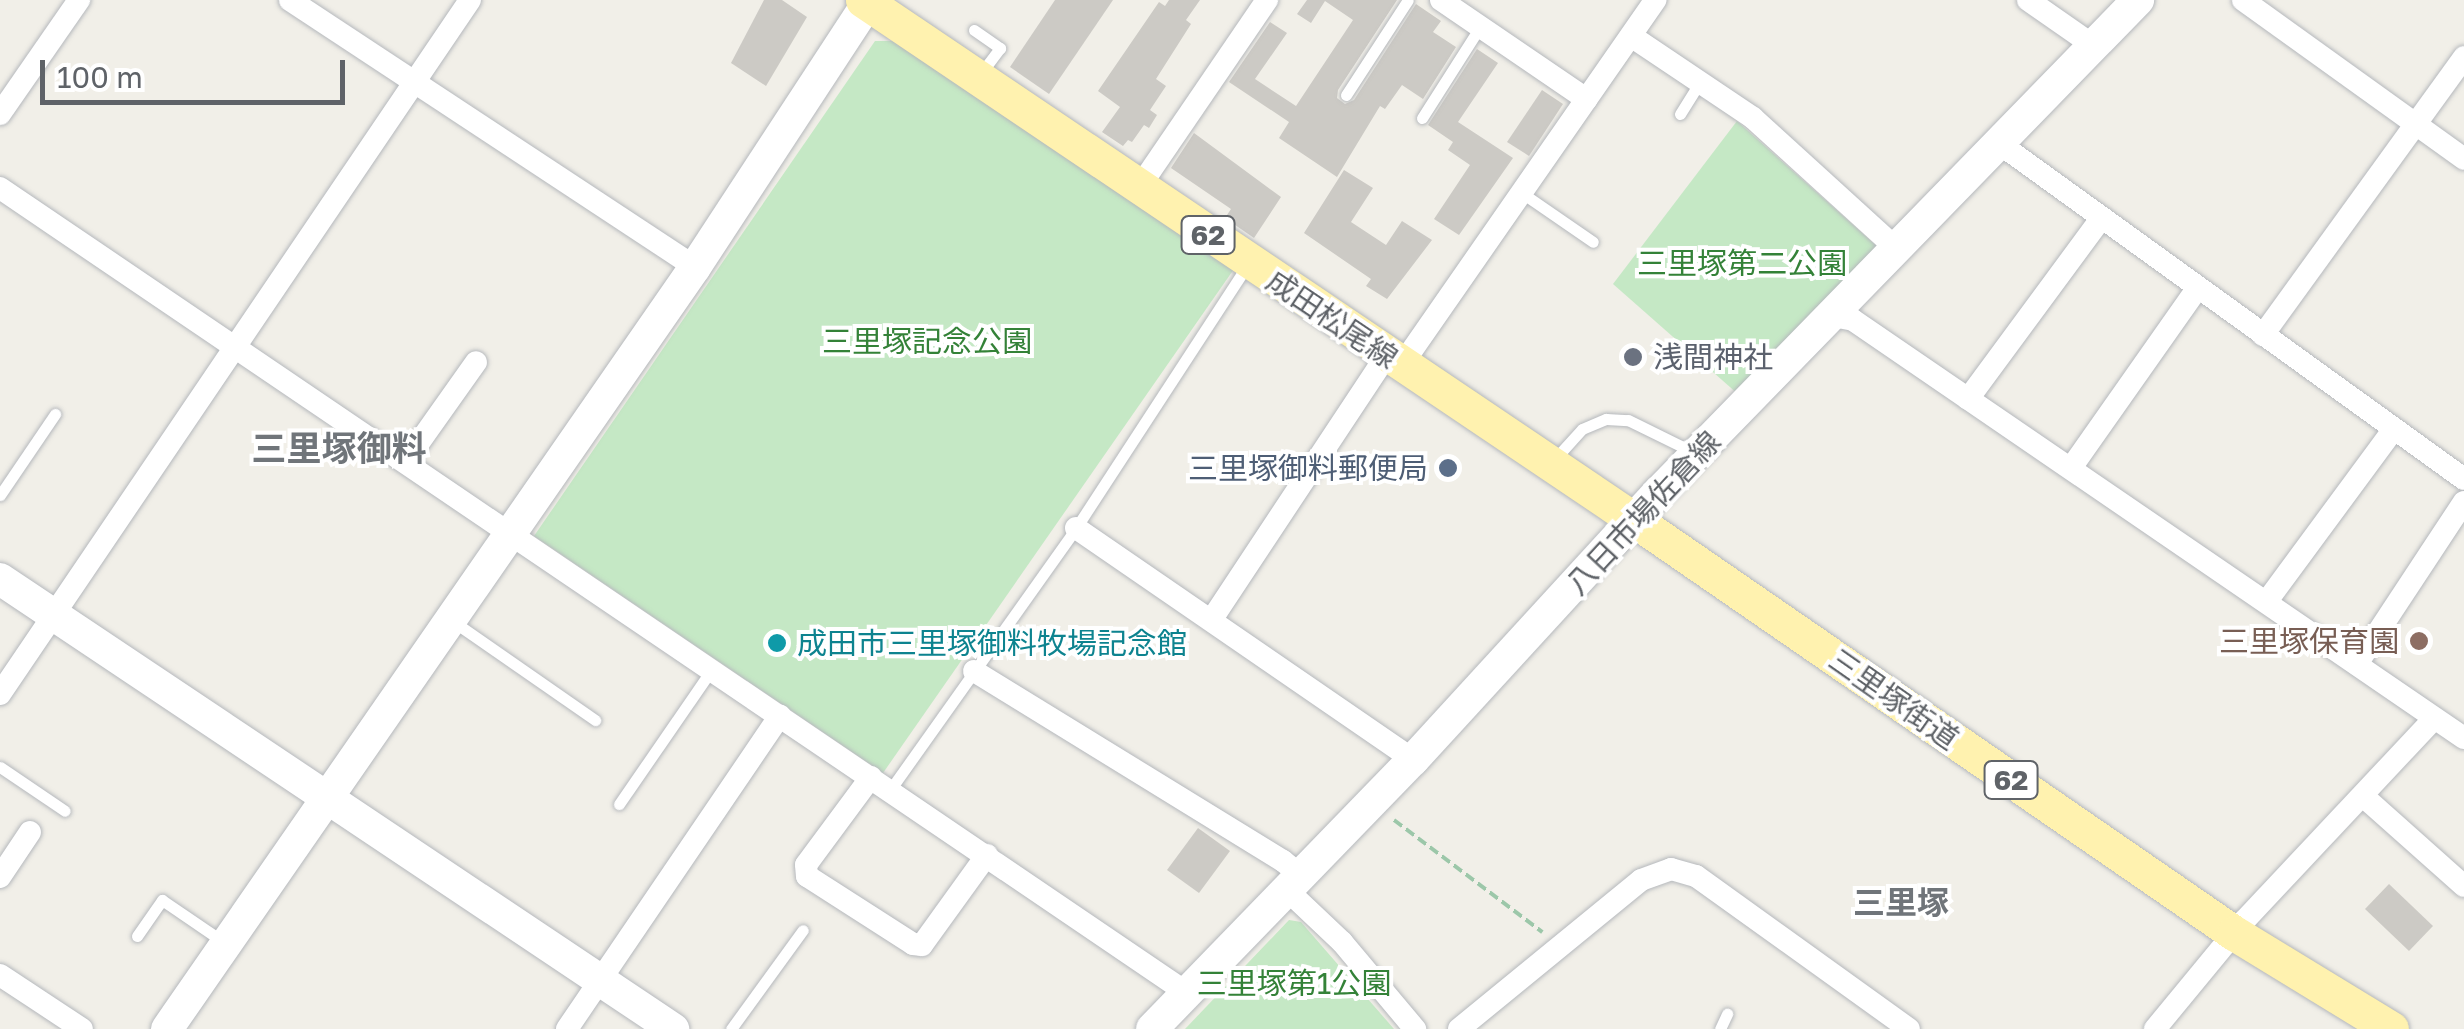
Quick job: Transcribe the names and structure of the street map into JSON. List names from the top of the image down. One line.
{"streets":{"main road":["62","成田松尾線","三里塚街道"],"street":["八日市場佐倉線"]},"crossings":[["成田松尾線","三里塚街道"],["八日市場佐倉線","三里塚街道"]],"districts":["三里塚御料","三里塚"],"parks":["三里塚第二公園","三里塚記念公園","三里塚第1公園"],"places":["浅間神社","三里塚御料郵便局","三里塚保育園","成田市三里塚御料牧場記念館"],"scale_bar":"100 m"}
